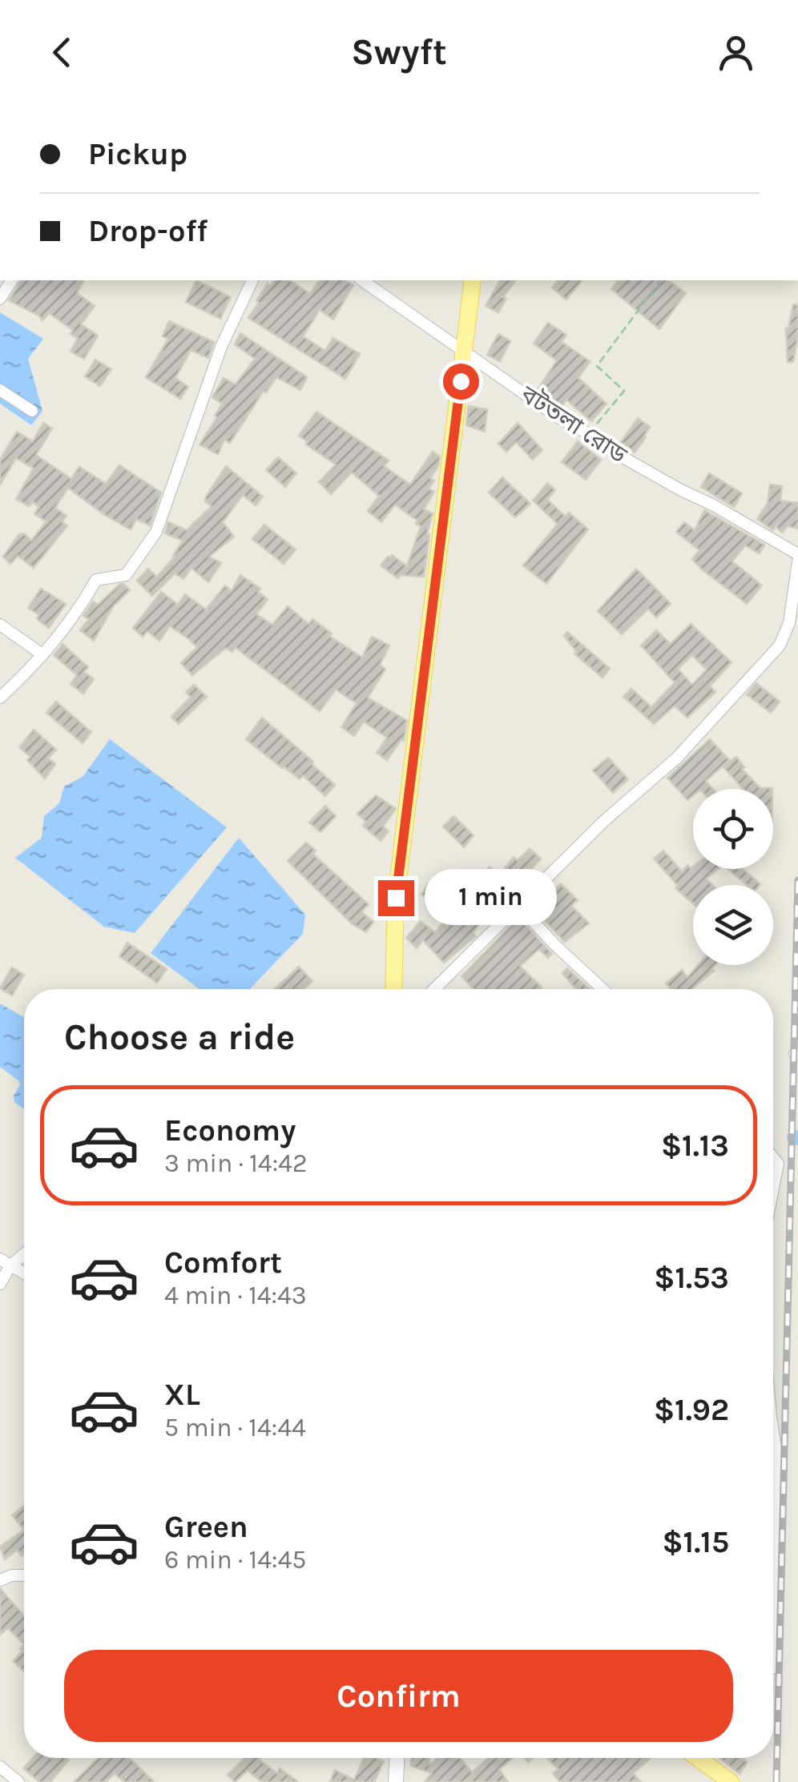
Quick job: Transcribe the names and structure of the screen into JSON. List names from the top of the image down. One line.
{"streets":{"street":["বটতলা রোড"]},"page":{"header":"Swyft","banner":["Pickup","Drop-off"],"bubble":"1 min","heading":"Choose a ride","list":[{"name":"Economy","note":"3 min · 14:42","value":"$1.13"},{"name":"Comfort","note":"4 min · 14:43","value":"$1.53"},{"name":"XL","note":"5 min · 14:44","value":"$1.92"},{"name":"Green","note":"6 min · 14:45","value":"$1.15"}],"buttons":"Confirm"}}
